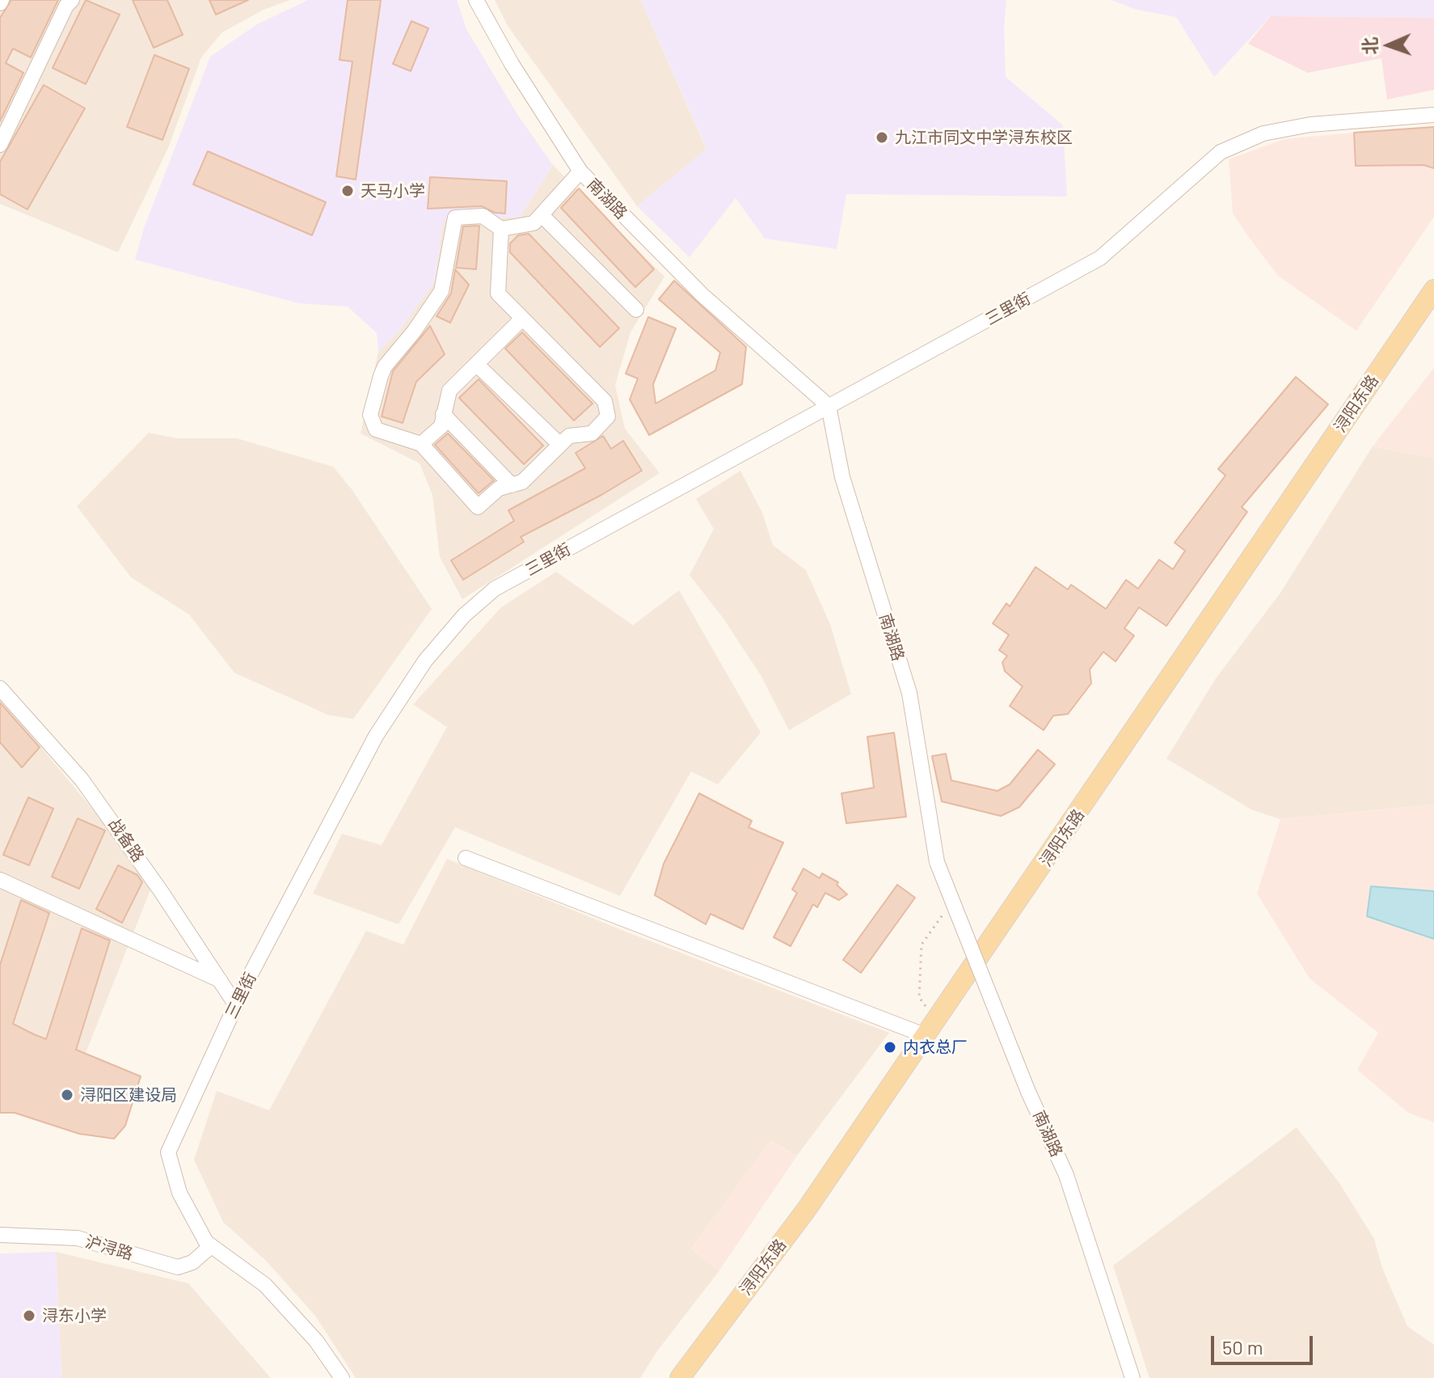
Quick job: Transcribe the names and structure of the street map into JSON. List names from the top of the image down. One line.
{"streets":{"main road":["浔阳东路"],"street":["南湖路","三里街","战备路","沪浔路"]},"crossings":[["南湖路","三里街"],["三里街","战备路"],["三里街","沪浔路"]],"places":["九江市同文中学浔东校区","天马小学","内衣总厂","浔阳区建设局","浔东小学"],"scale_bar":"50 m","north":"left"}
